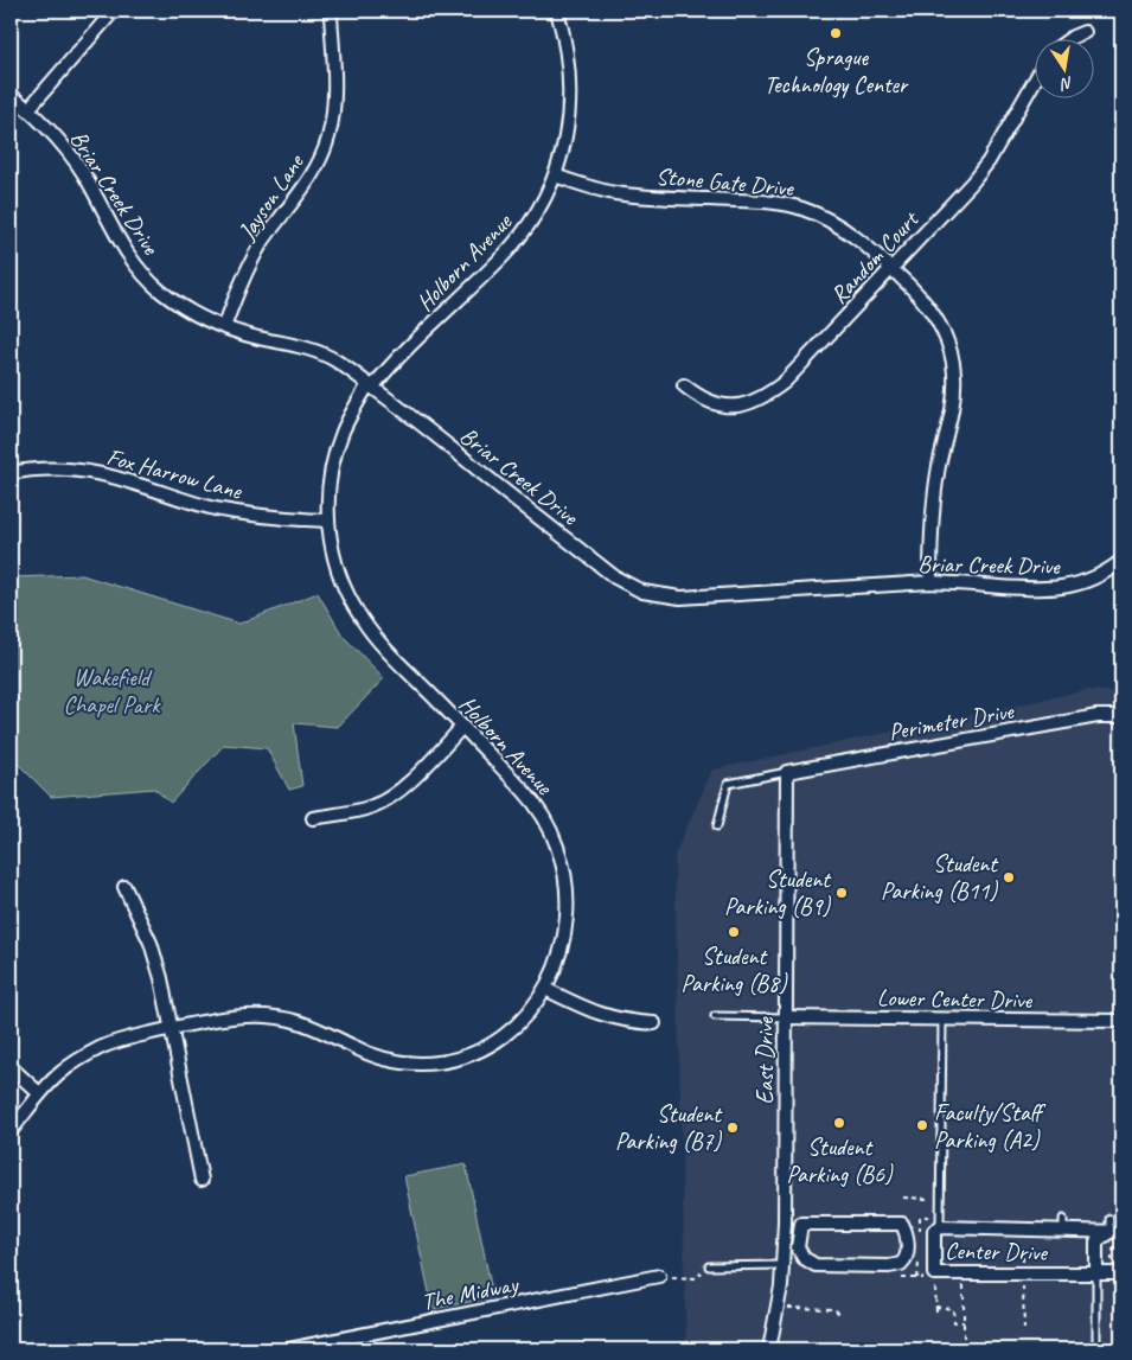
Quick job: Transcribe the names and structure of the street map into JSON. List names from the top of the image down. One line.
{"streets":{"street":["Stone Gate Drive","Briar Creek Drive","Jayson Lane","Random Court","Holborn Avenue","Fox Harrow Lane","Perimeter Drive","Lower Center Drive","East Drive","Center Drive","The Midway"]},"crossings":[["Stone Gate Drive","Briar Creek Drive"],["Stone Gate Drive","Random Court"],["Stone Gate Drive","Holborn Avenue"],["Briar Creek Drive","Jayson Lane"],["Briar Creek Drive","Holborn Avenue"],["Holborn Avenue","Fox Harrow Lane"],["Perimeter Drive","East Drive"],["Lower Center Drive","East Drive"]],"parks":["Wakefield Chapel Park"],"places":["Sprague Technology Center","Student Parking (B11)","Student Parking (B9)","Student Parking (B8)","Student Parking (B6)","Faculty/Staff Parking (A2)","Student Parking (B7)"],"north":"bottom"}
